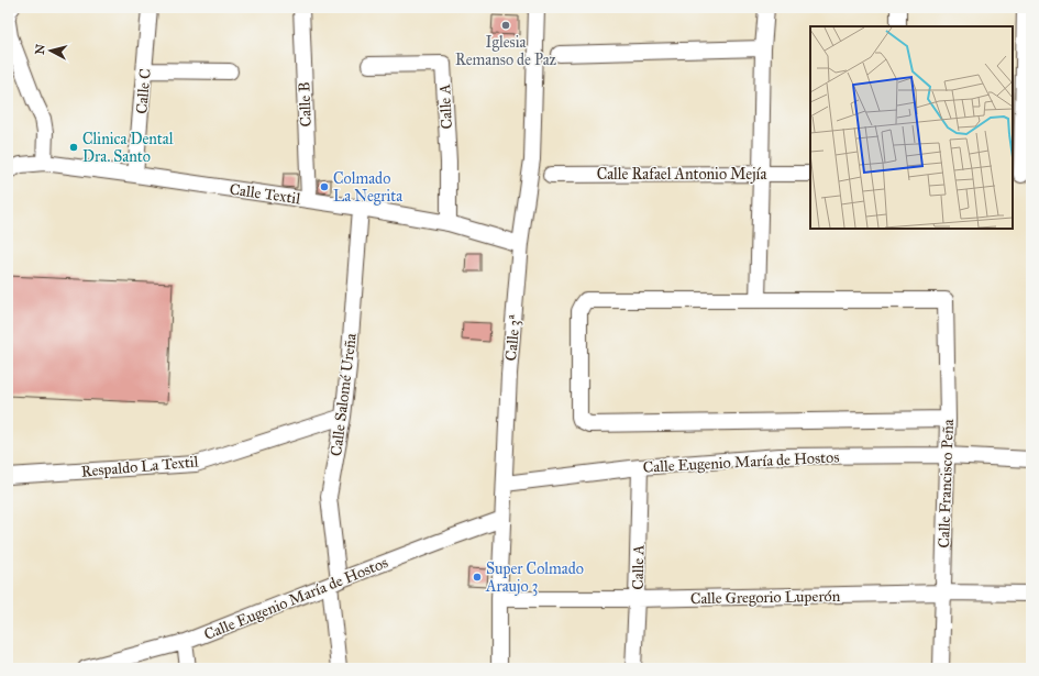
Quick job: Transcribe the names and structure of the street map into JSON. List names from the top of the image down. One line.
{"streets":{"street":["Calle C","Calle B","Calle A","Calle Rafael Antonio Mejía","Calle Textil","Calle 3ª","Calle Salomé Ureña","Calle Eugenio María de Hostos","Respaldo La Textil","Calle Francisco Peña","Calle Gregorio Luperón"]},"crossings":[["Calle C","Calle Textil"],["Calle B","Calle Textil"],["Calle A","Calle Textil"],["Calle A","Calle Eugenio María de Hostos"],["Calle A","Calle Gregorio Luperón"],["Calle Textil","Calle 3ª"],["Calle Textil","Calle Salomé Ureña"],["Calle 3ª","Calle Eugenio María de Hostos"],["Calle 3ª","Calle Gregorio Luperón"],["Calle Salomé Ureña","Calle Eugenio María de Hostos"],["Calle Salomé Ureña","Respaldo La Textil"],["Calle Eugenio María de Hostos","Calle Francisco Peña"],["Calle Francisco Peña","Calle Gregorio Luperón"]],"places":["Iglesia Remanso de Paz","Clinica Dental Dra. Santo","Colmado La Negrita","Super Colmado Araujo 3"],"north":"left"}
